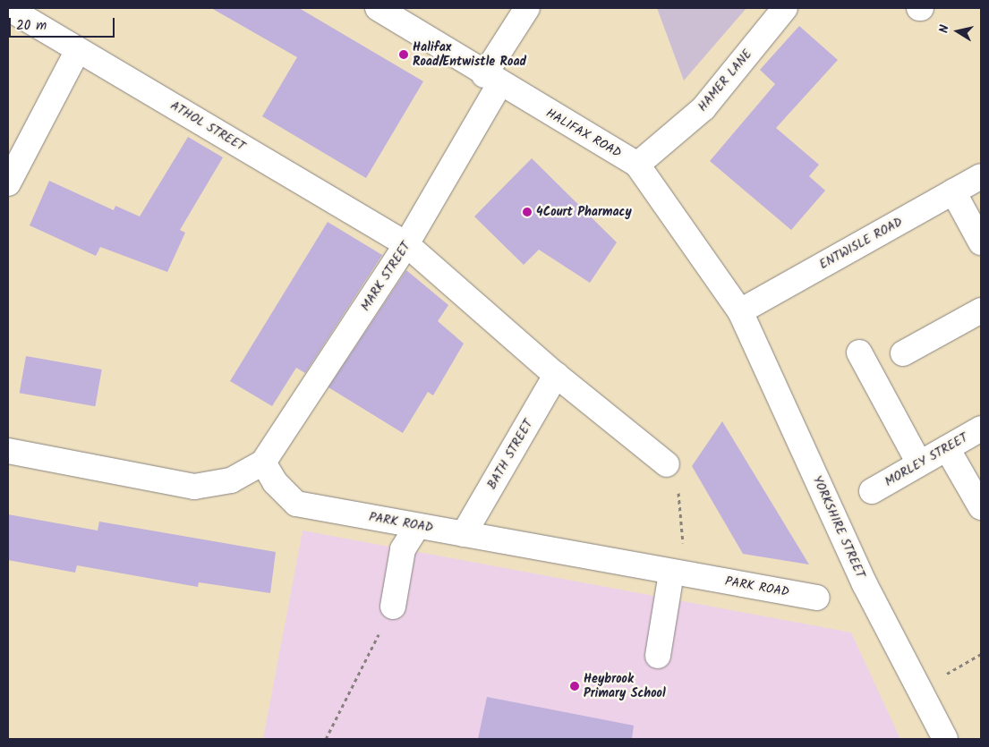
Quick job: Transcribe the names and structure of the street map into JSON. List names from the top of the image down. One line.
{"streets":{"main road":["HAMER LANE","ATHOL STREET","HALIFAX ROAD","ENTWISLE ROAD","MARK STREET","BATH STREET","MORLEY STREET","PARK ROAD","YORKSHIRE STREET"]},"crossings":[["HAMER LANE","HALIFAX ROAD"],["ATHOL STREET","MARK STREET"],["ATHOL STREET","BATH STREET"],["HALIFAX ROAD","ENTWISLE ROAD"],["HALIFAX ROAD","MARK STREET"],["HALIFAX ROAD","YORKSHIRE STREET"],["ENTWISLE ROAD","YORKSHIRE STREET"],["MARK STREET","PARK ROAD"],["BATH STREET","PARK ROAD"]],"places":["Halifax Road/Entwistle Road","4Court Pharmacy","Heybrook Primary School"],"scale_bar":"20 m","north":"left"}
